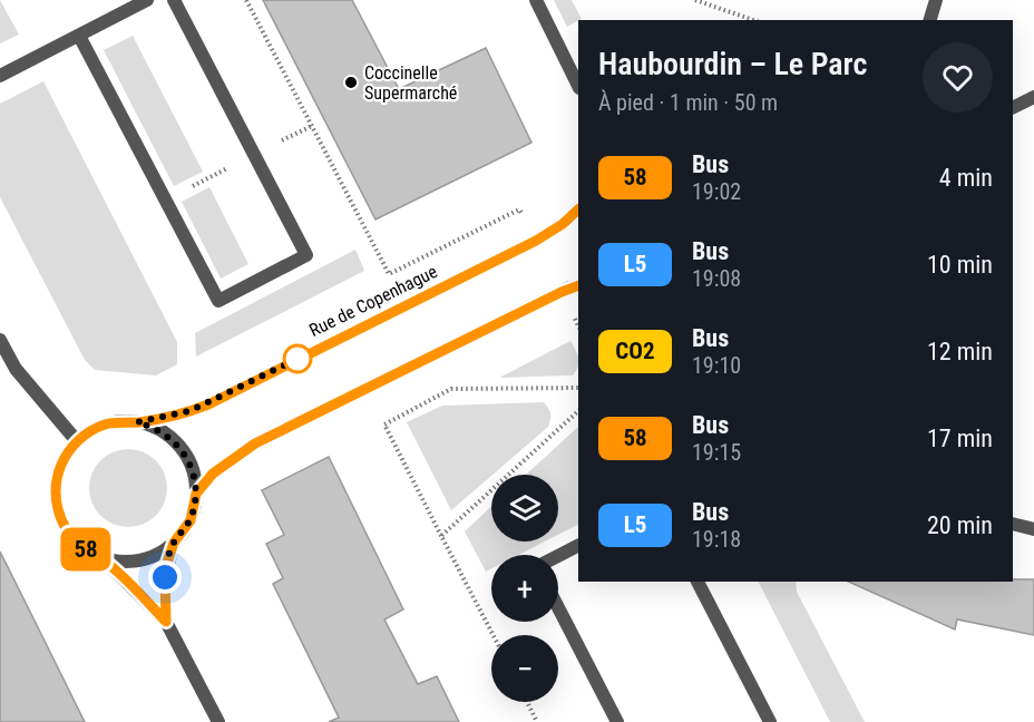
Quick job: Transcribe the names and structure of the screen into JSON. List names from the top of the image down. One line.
{"streets":{"street":["Rue de Copenhague"]},"places":["Coccinelle Supermarché"],"lines":["bus line 58"],"page":{"on_map":"58","heading":["Haubourdin – Le Parc","À pied · 1 min · 50 m"],"list":[{"mark":"58","name":"Bus","note":"19:02","value":"4 min"},{"mark":"L5","name":"Bus","note":"19:08","value":"10 min"},{"mark":"CO2","name":"Bus","note":"19:10","value":"12 min"},{"mark":"58","name":"Bus","note":"19:15","value":"17 min"},{"mark":"L5","name":"Bus","note":"19:18","value":"20 min"}],"map_buttons":["+","−"]}}
